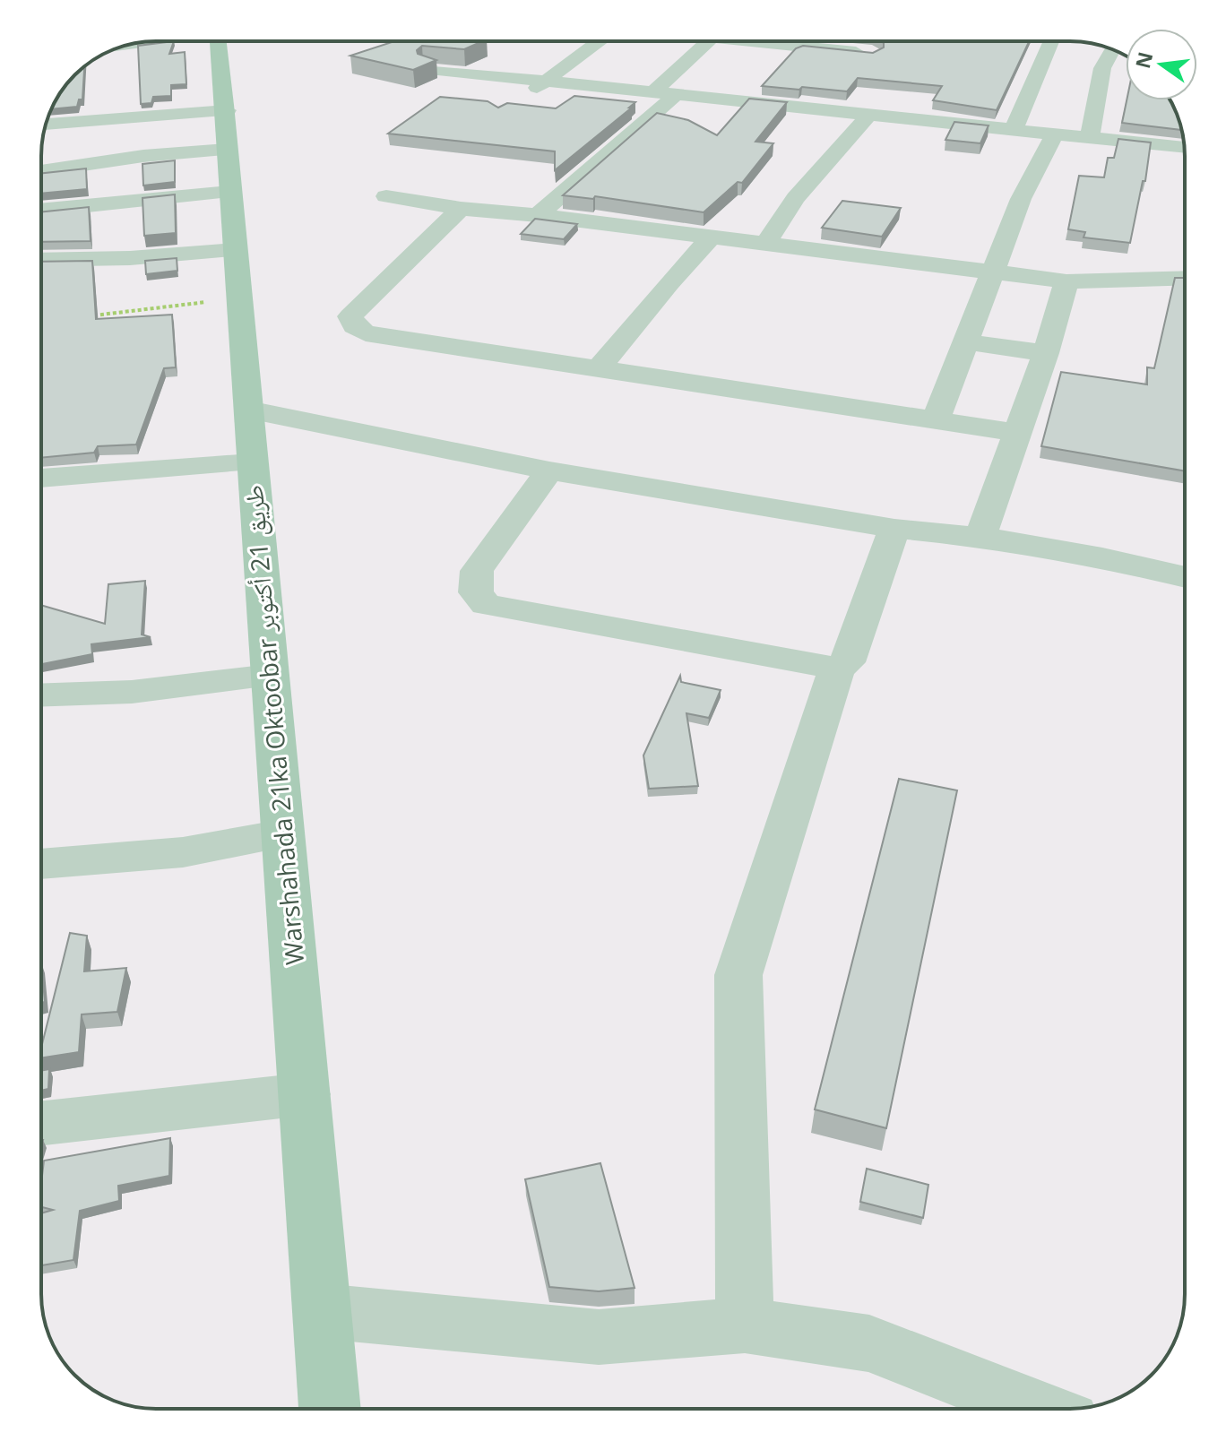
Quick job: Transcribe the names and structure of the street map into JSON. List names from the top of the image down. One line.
{"streets":{"main road":["Warshahada 21ka Oktoobar طريق 21 أكتوبر"]},"north":"left"}
